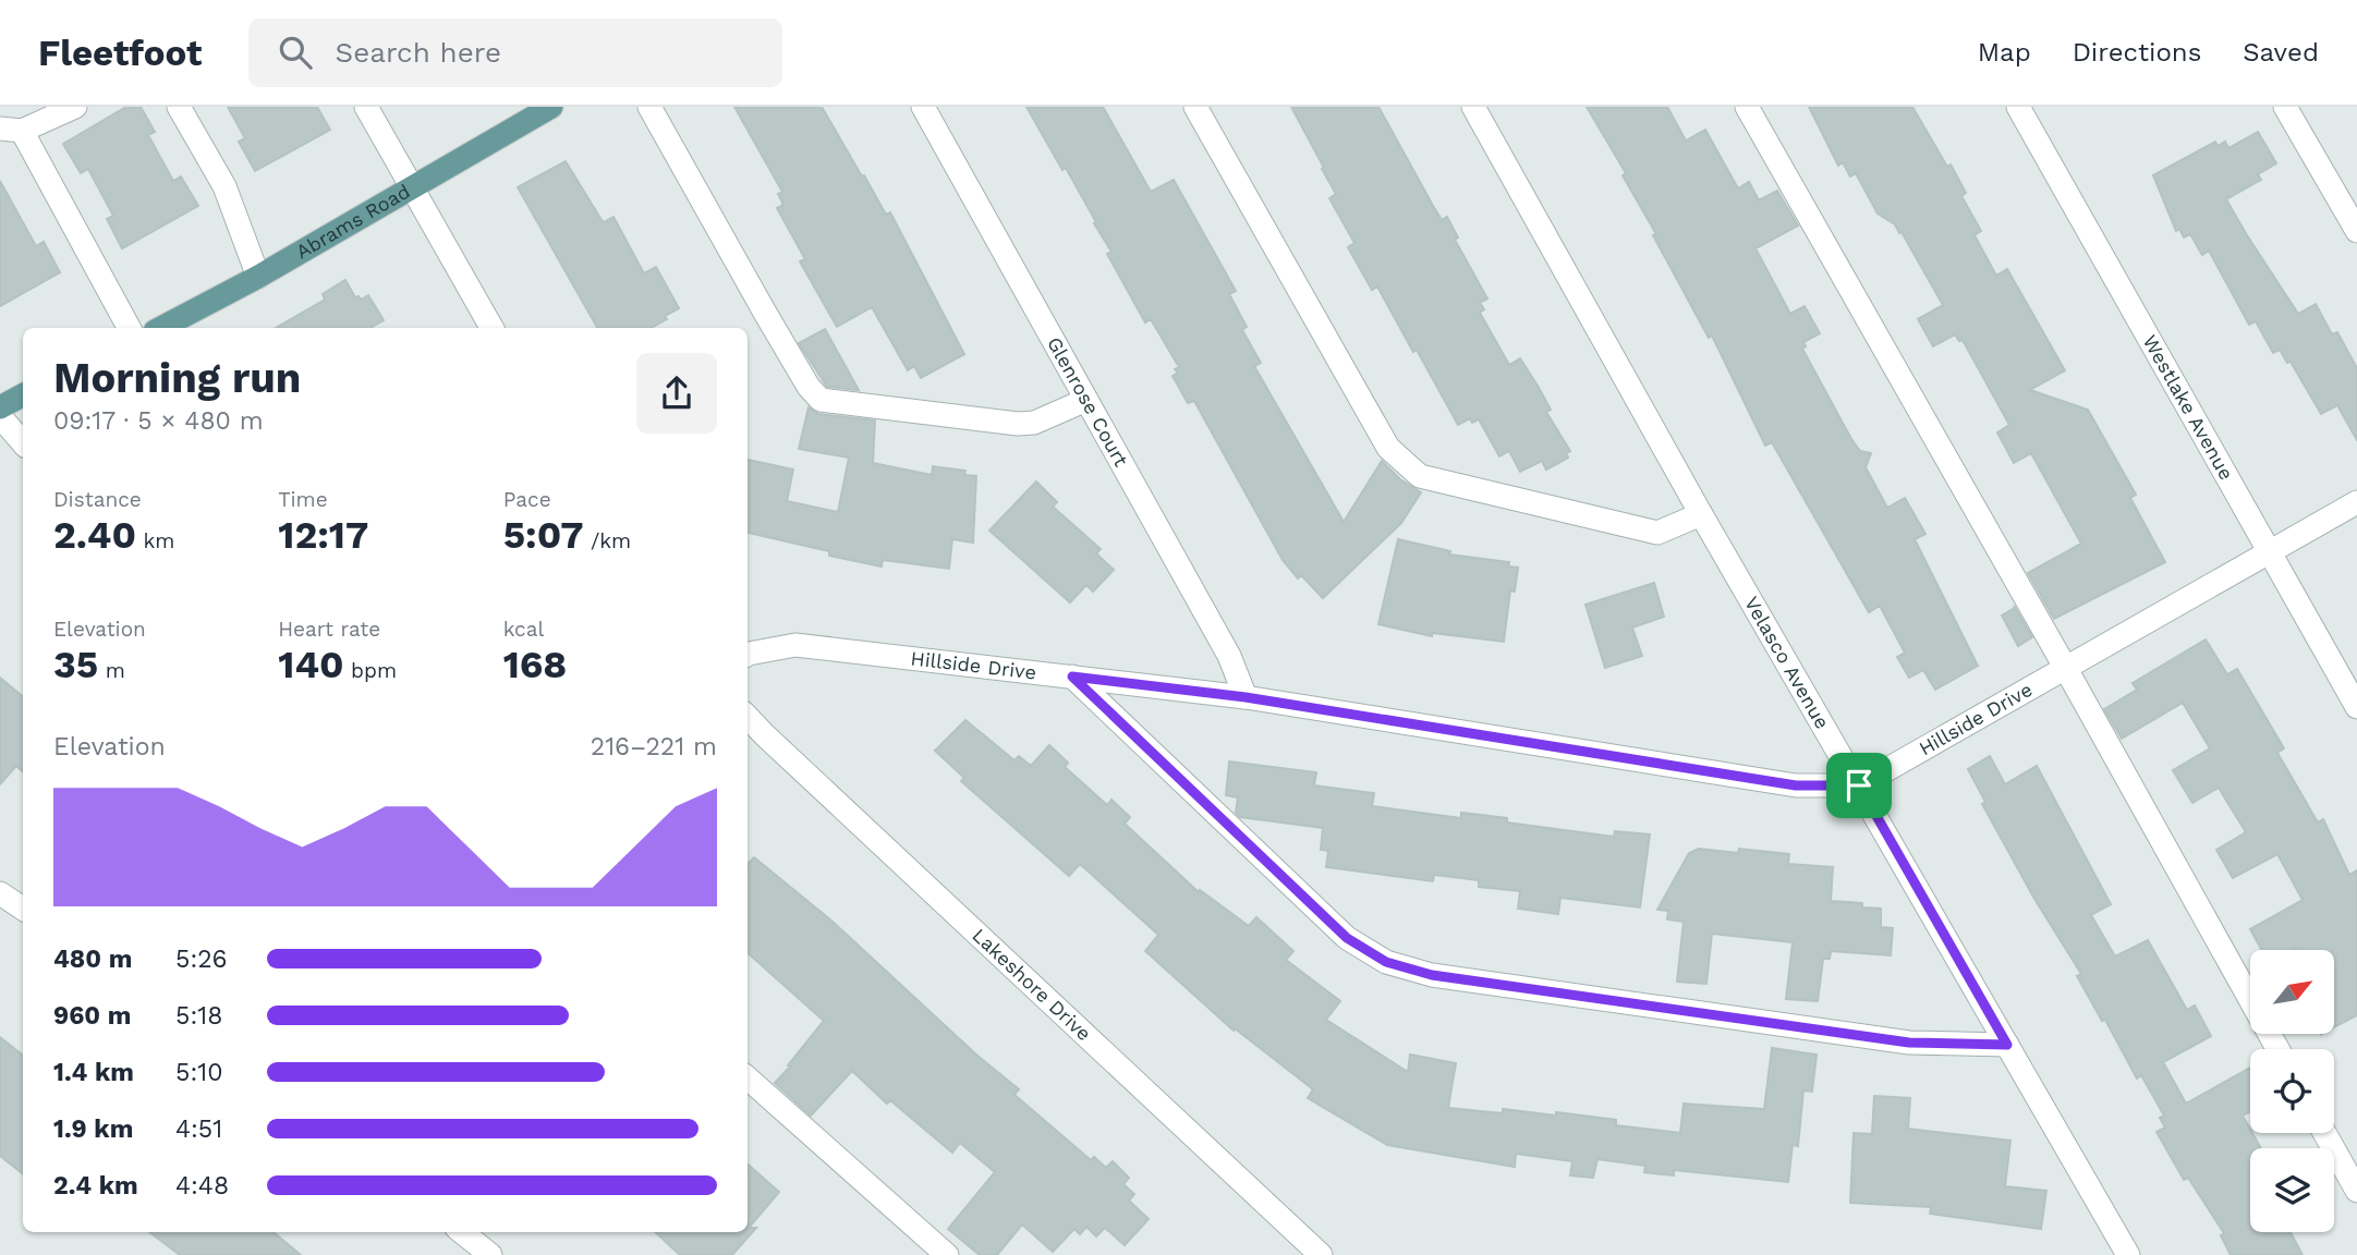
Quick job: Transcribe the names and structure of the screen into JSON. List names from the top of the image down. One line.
{"streets":{"main road":["Abrams Road"],"street":["Glenrose Court","Westlake Avenue","Velasco Avenue","Hillside Drive","Lakeshore Drive"]},"crossings":[["Glenrose Court","Hillside Drive"],["Westlake Avenue","Hillside Drive"],["Velasco Avenue","Hillside Drive"]],"north":"top right","page":{"header":"Fleetfoot","search":"Search here","nav":["Map","Directions","Saved"],"heading":["Morning run","09:17 · 5 × 480 m"],"stats":[["Distance","2.40 km"],["Time","12:17"],["Pace","5:07 /km"],["Elevation","35 m"],["Heart rate","140 bpm"],["kcal","168"]],"chart":["Elevation","216–221 m"],"list":[{"name":"480 m","note":"5:26"},{"name":"960 m","note":"5:18"},{"name":"1.4 km","note":"5:10"},{"name":"1.9 km","note":"4:51"},{"name":"2.4 km","note":"4:48"}]}}
